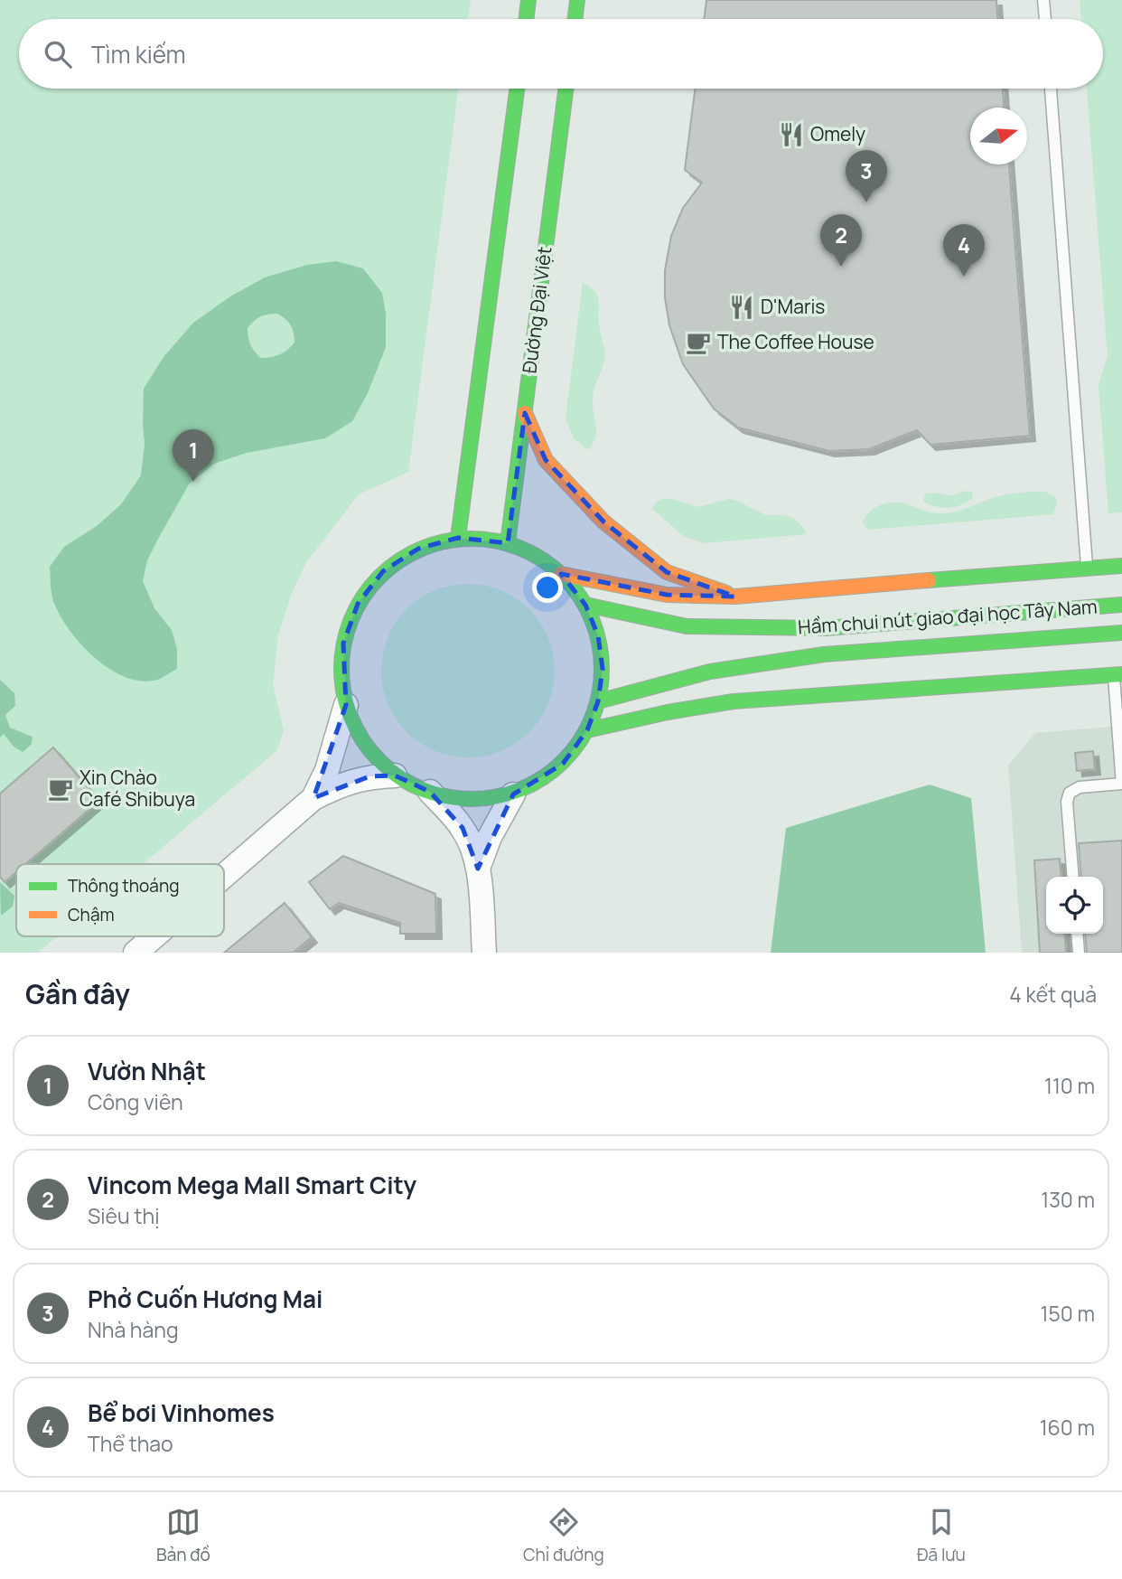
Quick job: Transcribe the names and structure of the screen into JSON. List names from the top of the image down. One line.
{"streets":{"street":["Đường Đại Việt","Hầm chui nút giao đại học Tây Nam"]},"places":{"restaurant":["Omely","D'Maris"],"cafe":["The Coffee House","Xin Chào Café Shibuya"]},"legend":["Thông thoáng","Chậm"],"north":"right","page":{"search":"Tìm kiếm","pins":["3","2","4","1"],"heading":["Gần đây","4 kết quả"],"list":[{"mark":"1","name":"Vườn Nhật","note":"Công viên","value":"110 m"},{"mark":"2","name":"Vincom Mega Mall Smart City","note":"Siêu thị","value":"130 m"},{"mark":"3","name":"Phở Cuốn Hương Mai","note":"Nhà hàng","value":"150 m"},{"mark":"4","name":"Bể bơi Vinhomes","note":"Thể thao","value":"160 m"}],"nav":["Bản đồ","Chỉ đường","Đã lưu"]}}
